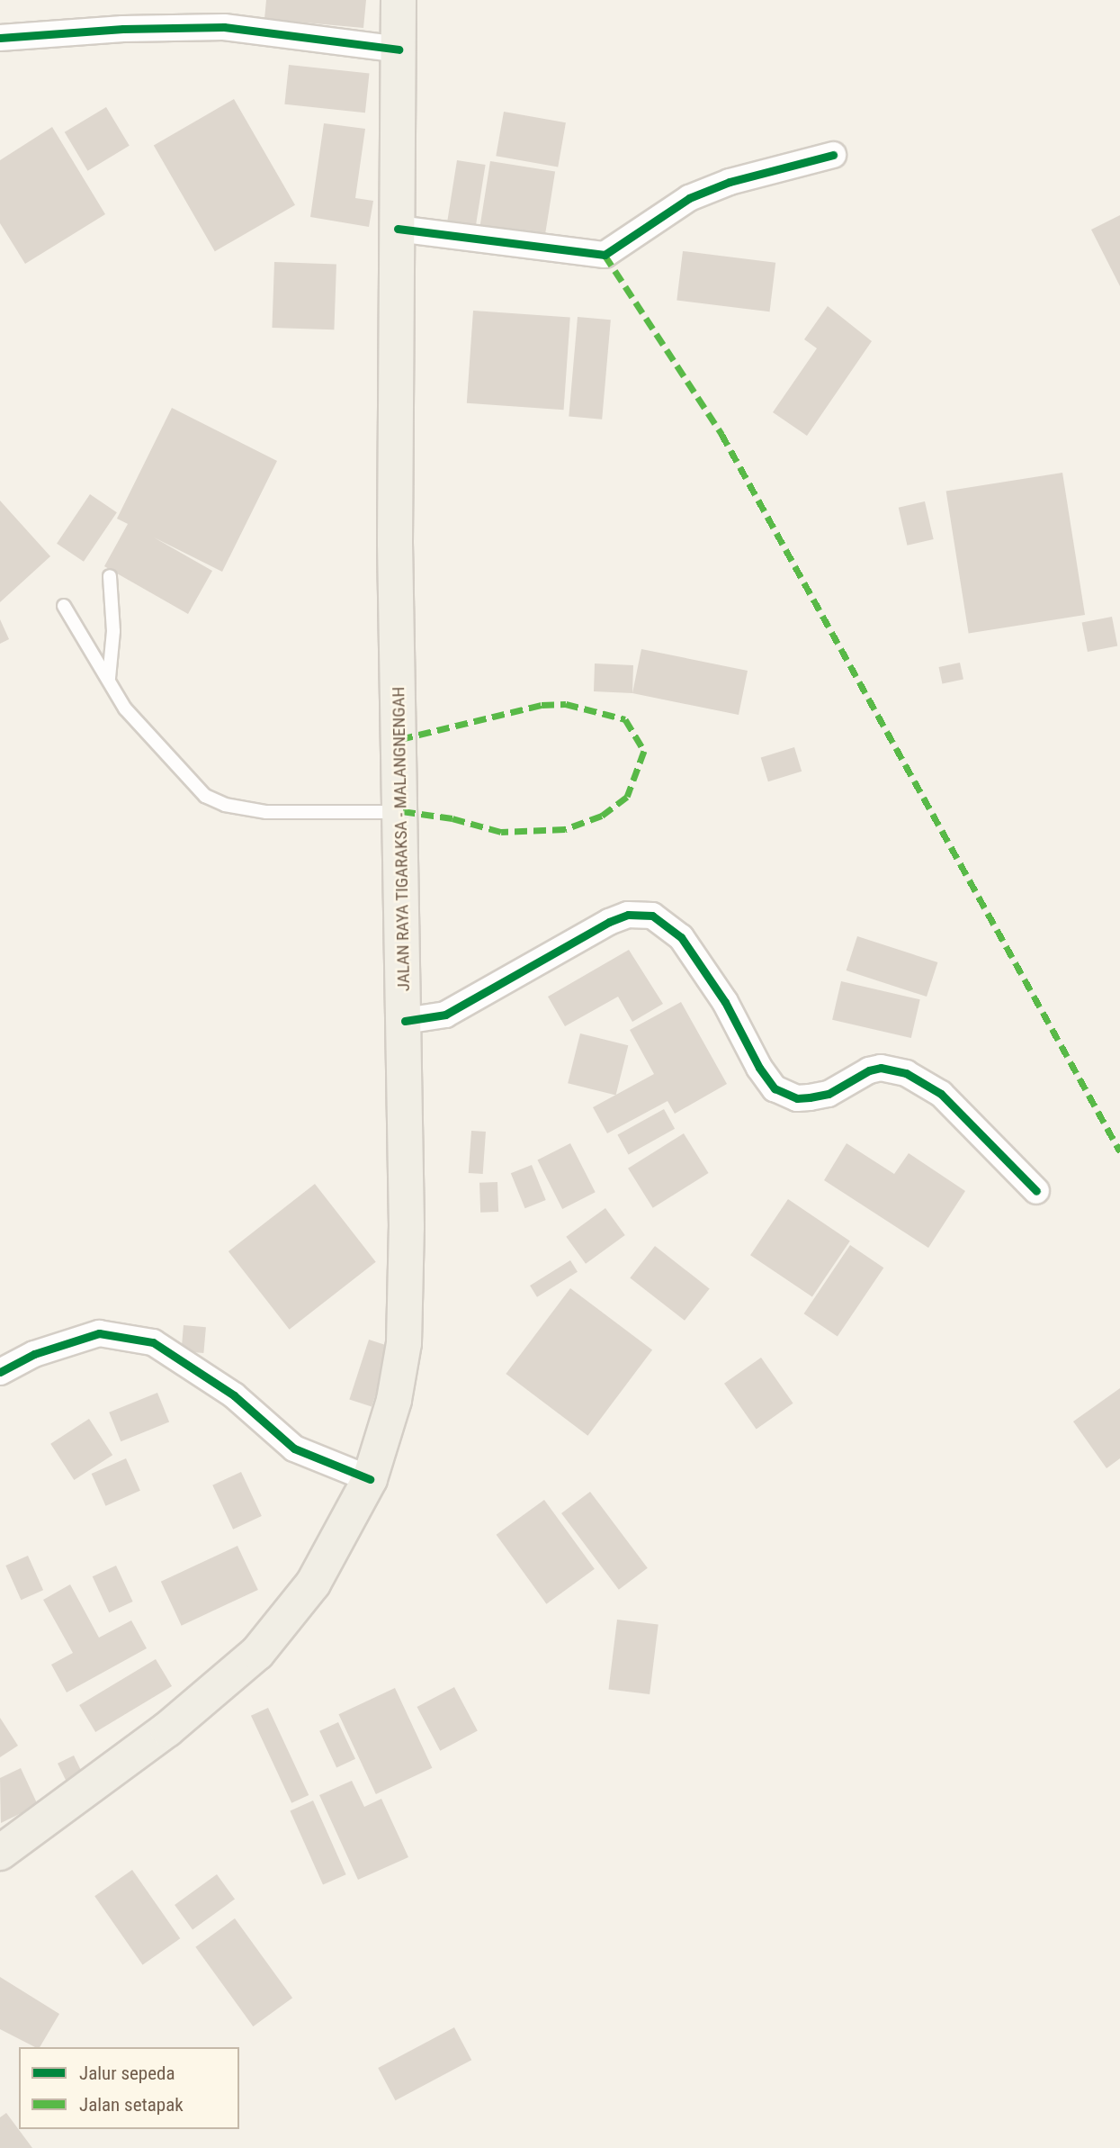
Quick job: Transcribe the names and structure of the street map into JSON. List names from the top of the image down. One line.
{"streets":{"main road":["JALAN RAYA TIGARAKSA - MALANGNENGAH"]},"legend":["Jalur sepeda","Jalan setapak"]}
